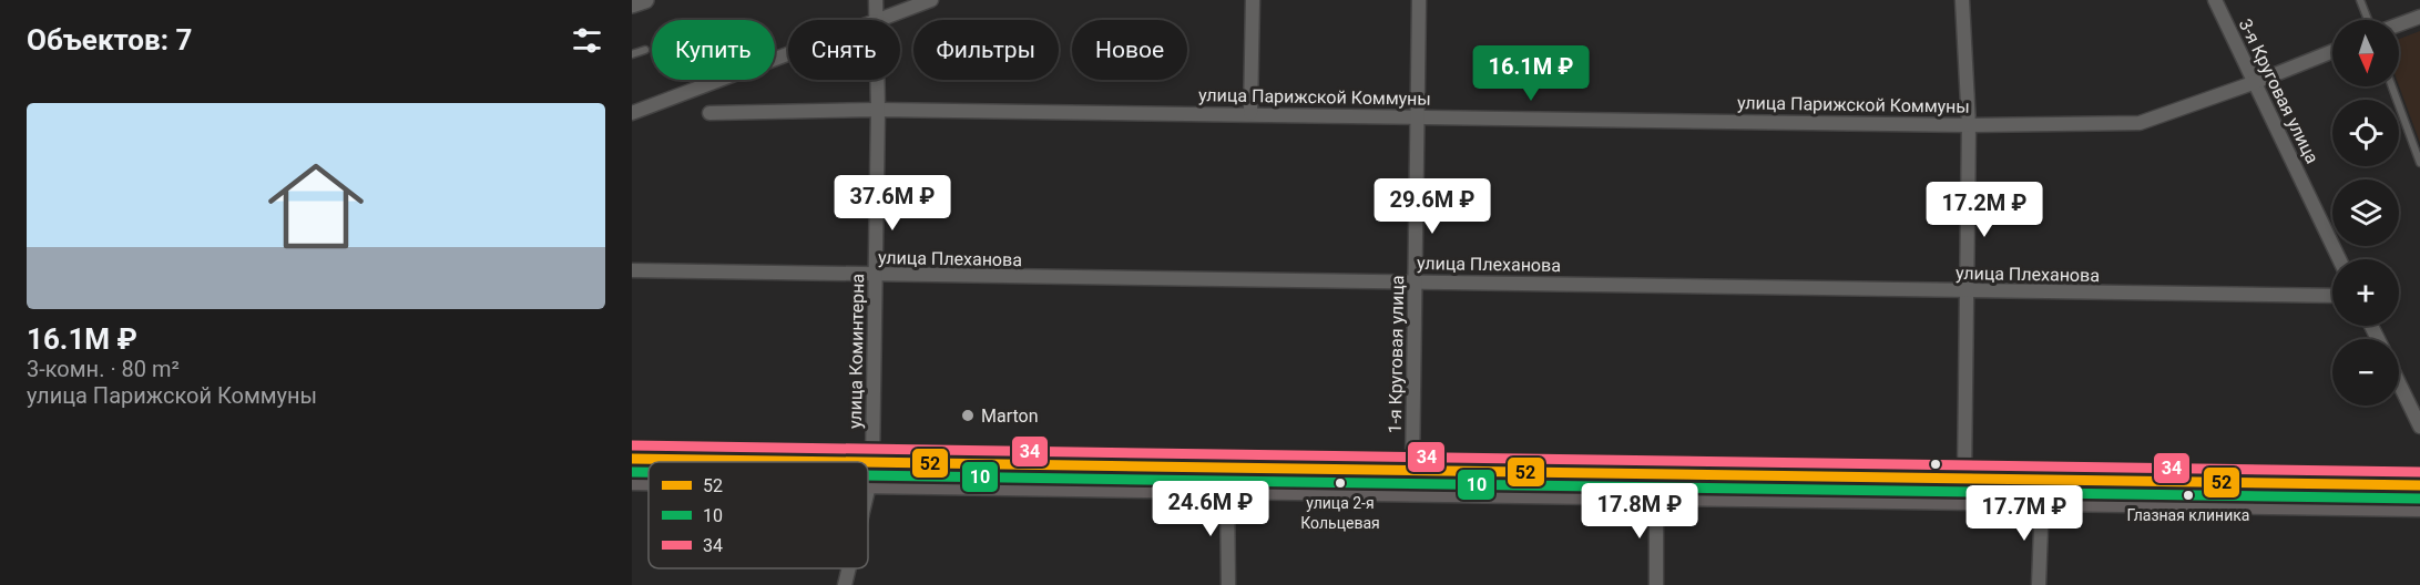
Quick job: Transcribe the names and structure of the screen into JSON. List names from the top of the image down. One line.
{"streets":{"street":["3-я Круговая улица","улица Парижской Коммуны","улица Плеханова","улица Коминтерна","1-я Круговая улица"]},"crossings":[["3-я Круговая улица","улица Парижской Коммуны"],["улица Парижской Коммуны","улица Коминтерна"],["улица Парижской Коммуны","1-я Круговая улица"],["улица Плеханова","улица Коминтерна"],["улица Плеханова","1-я Круговая улица"]],"places":["Marton","улица 2-я Кольцевая","Глазная клиника"],"lines":["transit line 34","transit line 52","transit line 10"],"legend":["52","10","34"],"north":"bottom","page":{"heading":"Объектов: 7","map_buttons":["+","−"],"chip":["Купить","Снять","Фильтры","Новое"],"price":["16.1M ₽","37.6M ₽","29.6M ₽","17.2M ₽","24.6M ₽","17.8M ₽","17.7M ₽"],"list":[{"name":"16.1M ₽","note":"3-комн. · 80 m² · улица Парижской Коммуны"}]}}
